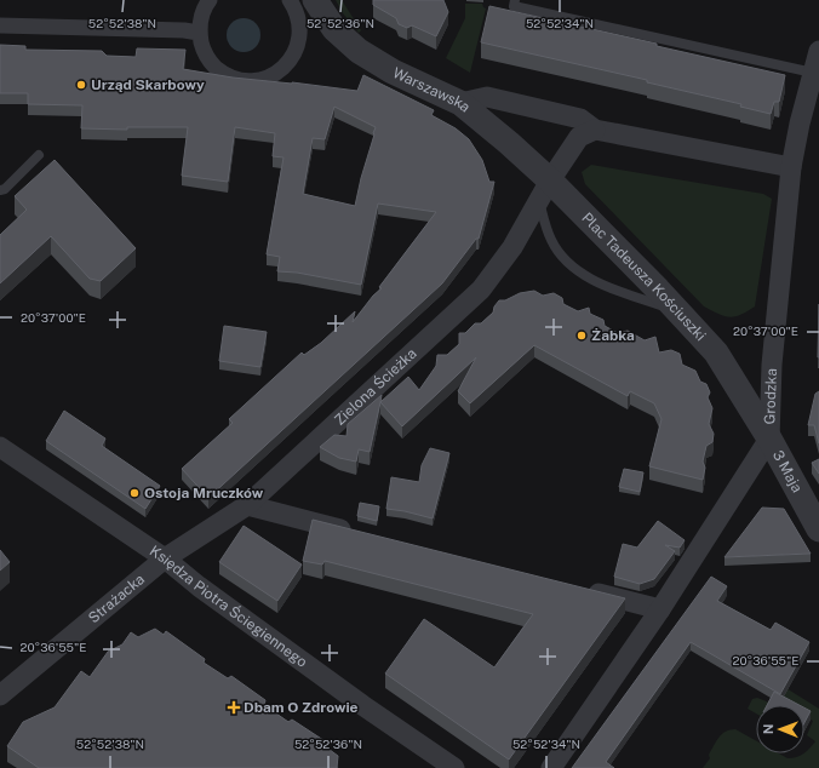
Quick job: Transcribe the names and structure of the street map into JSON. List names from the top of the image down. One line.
{"streets":{"street":["Warszawska","Plac Tadeusza Kościuszki","Zielona Ścieżka","Grodzka","3 Maja","Strażacka","Księdza Piotra Ściegiennego"]},"crossings":[["Warszawska","Plac Tadeusza Kościuszki"],["Warszawska","Zielona Ścieżka"],["Plac Tadeusza Kościuszki","Zielona Ścieżka"],["Plac Tadeusza Kościuszki","Grodzka"],["Plac Tadeusza Kościuszki","3 Maja"],["Zielona Ścieżka","Strażacka"],["Zielona Ścieżka","Księdza Piotra Ściegiennego"],["Grodzka","3 Maja"],["Strażacka","Księdza Piotra Ściegiennego"]],"places":{"other":["Urząd Skarbowy","Żabka","Ostoja Mruczków"],"health":["Dbam O Zdrowie"]},"north":"left","coordinates":["52°52'38\"N","52°52'36\"N","52°52'34\"N","20°37'00\"E","20°36'55\"E"]}
